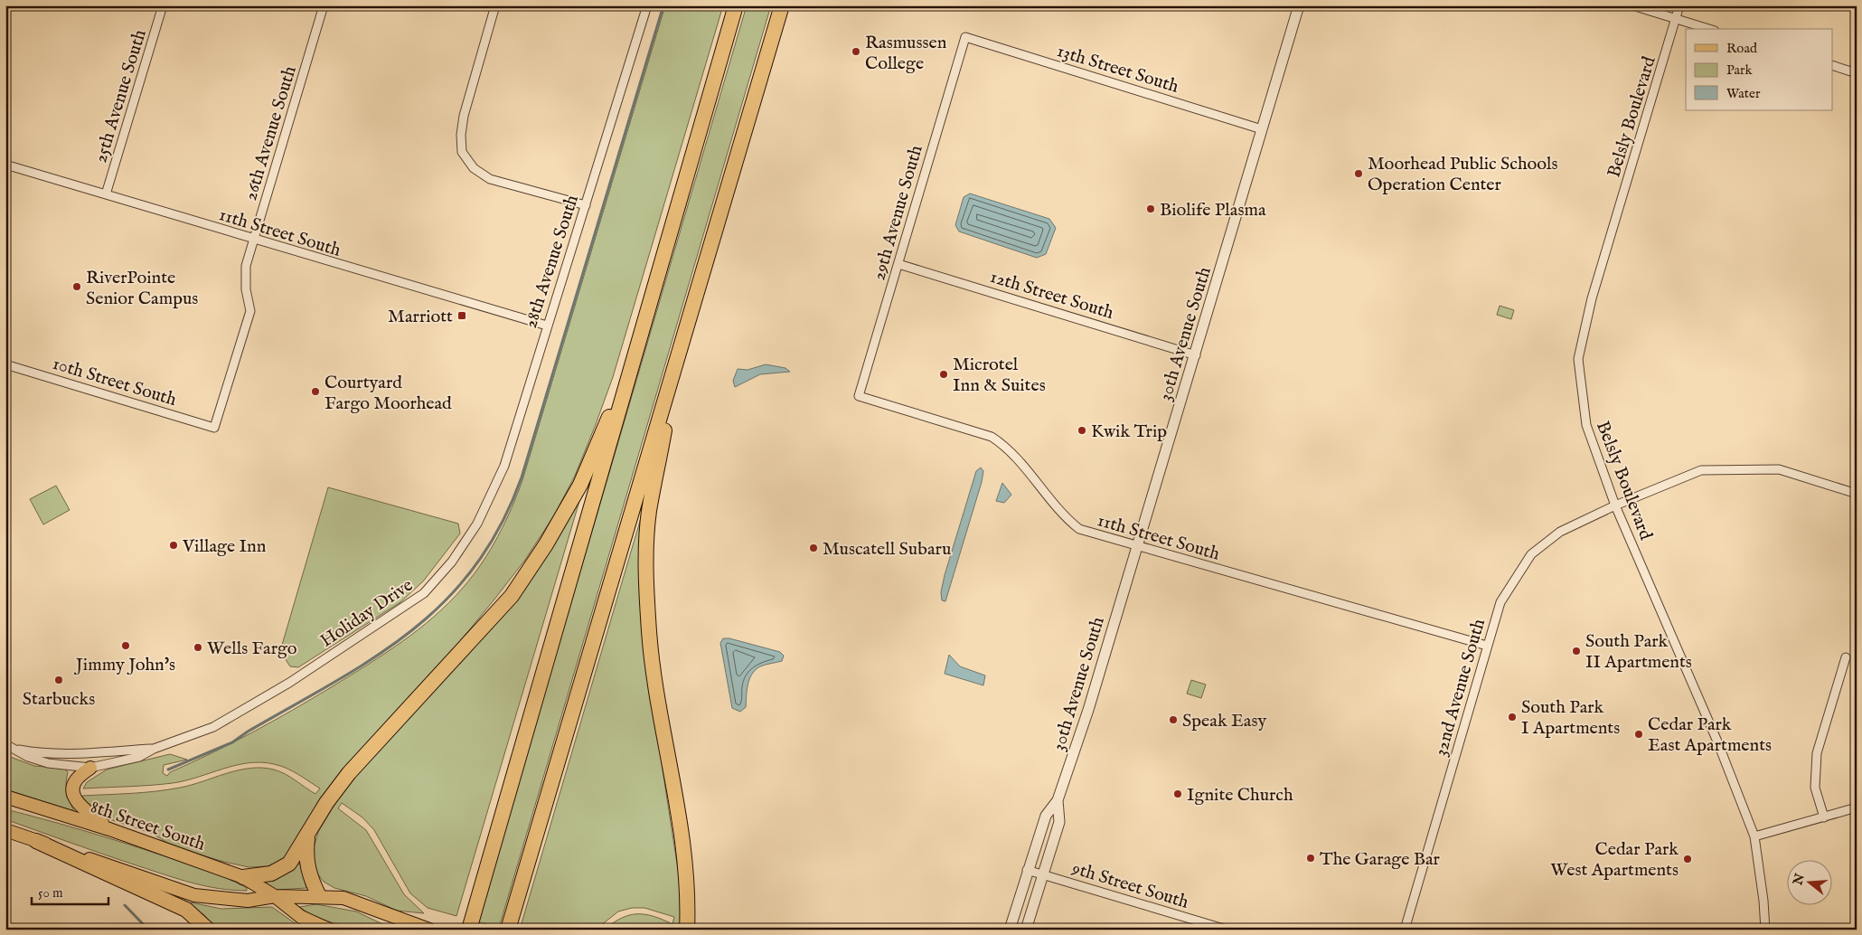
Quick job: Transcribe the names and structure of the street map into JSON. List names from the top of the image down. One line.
{"streets":{"main road":["8th Street South"],"street":["13th Street South","25th Avenue South","Belsly Boulevard","26th Avenue South","29th Avenue South","11th Street South","28th Avenue South","12th Street South","30th Avenue South","10th Street South","Holiday Drive","32nd Avenue South","9th Street South"]},"crossings":[["13th Street South","29th Avenue South"],["13th Street South","30th Avenue South"],["25th Avenue South","11th Street South"],["Belsly Boulevard","32nd Avenue South"],["26th Avenue South","11th Street South"],["26th Avenue South","10th Street South"],["29th Avenue South","11th Street South"],["29th Avenue South","12th Street South"],["11th Street South","28th Avenue South"],["11th Street South","30th Avenue South"],["11th Street South","32nd Avenue South"],["28th Avenue South","Holiday Drive"],["12th Street South","30th Avenue South"],["30th Avenue South","9th Street South"]],"places":{"other":["Rasmussen College","Moorhead Public Schools Operation Center","Biolife Plasma","RiverPointe Senior Campus","Microtel Inn & Suites","Courtyard Fargo Moorhead","Kwik Trip","Village Inn","Muscatell Subaru","Jimmy John's","Wells Fargo","South Park II Apartments","Starbucks","South Park I Apartments","Speak Easy","Cedar Park East Apartments","Ignite Church","The Garage Bar","Cedar Park West Apartments"],"transit":["Marriott"]},"legend":["Road","Park","Water"],"scale_bar":"50 m","north":"left"}
